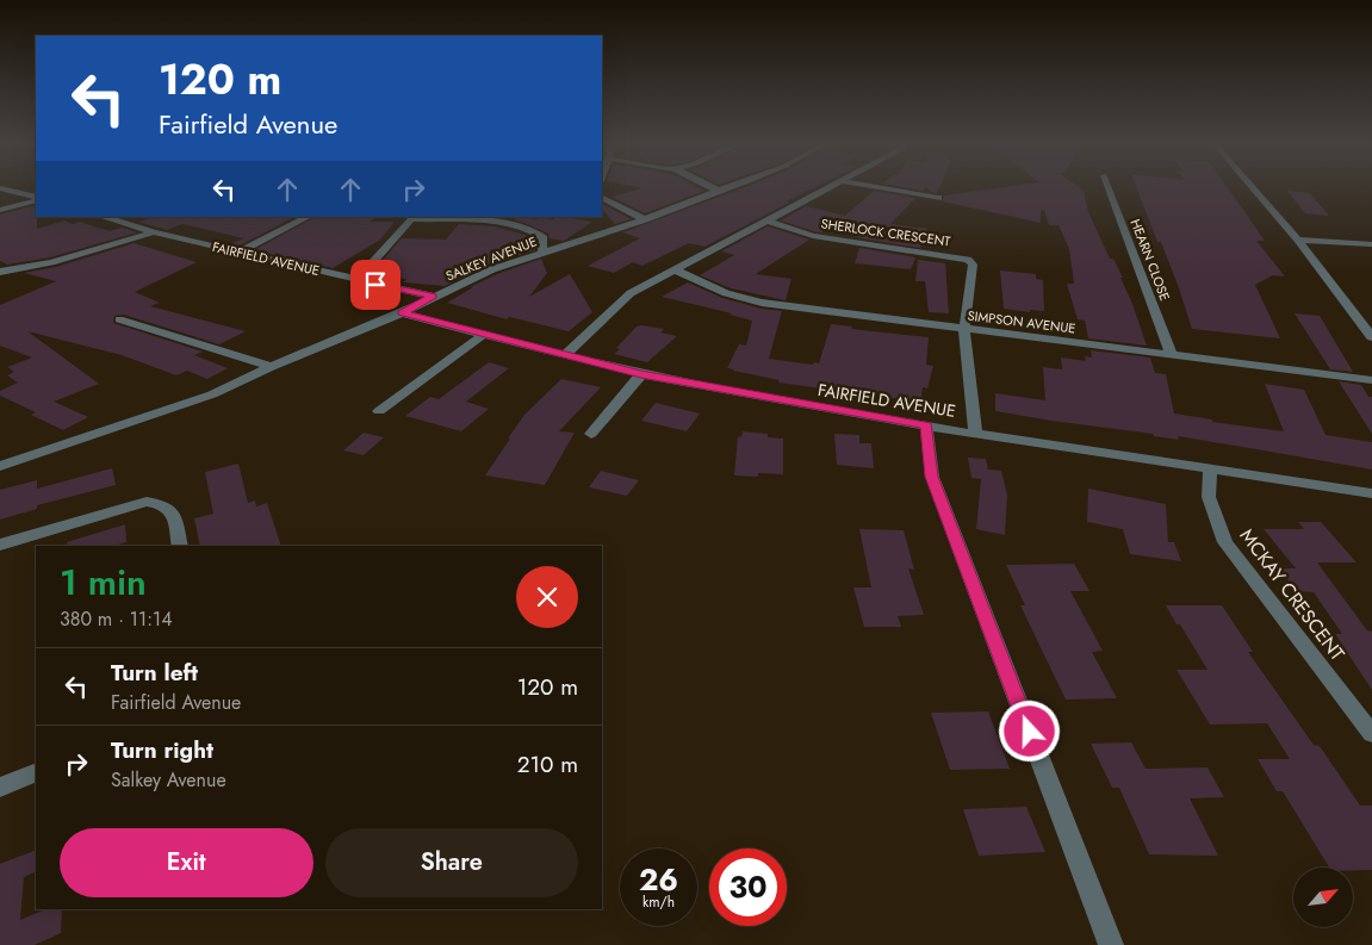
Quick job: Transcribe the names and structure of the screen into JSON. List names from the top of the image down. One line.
{"streets":{"street":["SHERLOCK CRESCENT","FAIRFIELD AVENUE","SALKEY AVENUE","HEARN CLOSE","SIMPSON AVENUE","MCKAY CRESCENT"]},"crossings":[["SHERLOCK CRESCENT","FAIRFIELD AVENUE"],["SHERLOCK CRESCENT","SIMPSON AVENUE"],["FAIRFIELD AVENUE","SALKEY AVENUE"],["FAIRFIELD AVENUE","MCKAY CRESCENT"],["HEARN CLOSE","SIMPSON AVENUE"]],"north":"top right","page":{"turn":["120 m","Fairfield Avenue"],"heading":["1 min","380 m · 11:14"],"list":[{"name":"Turn left","note":"Fairfield Avenue","value":"120 m"},{"name":"Turn right","note":"Salkey Avenue","value":"210 m"}],"buttons":["Exit","Share"],"speed":"26 km/h","limit":"30"}}
